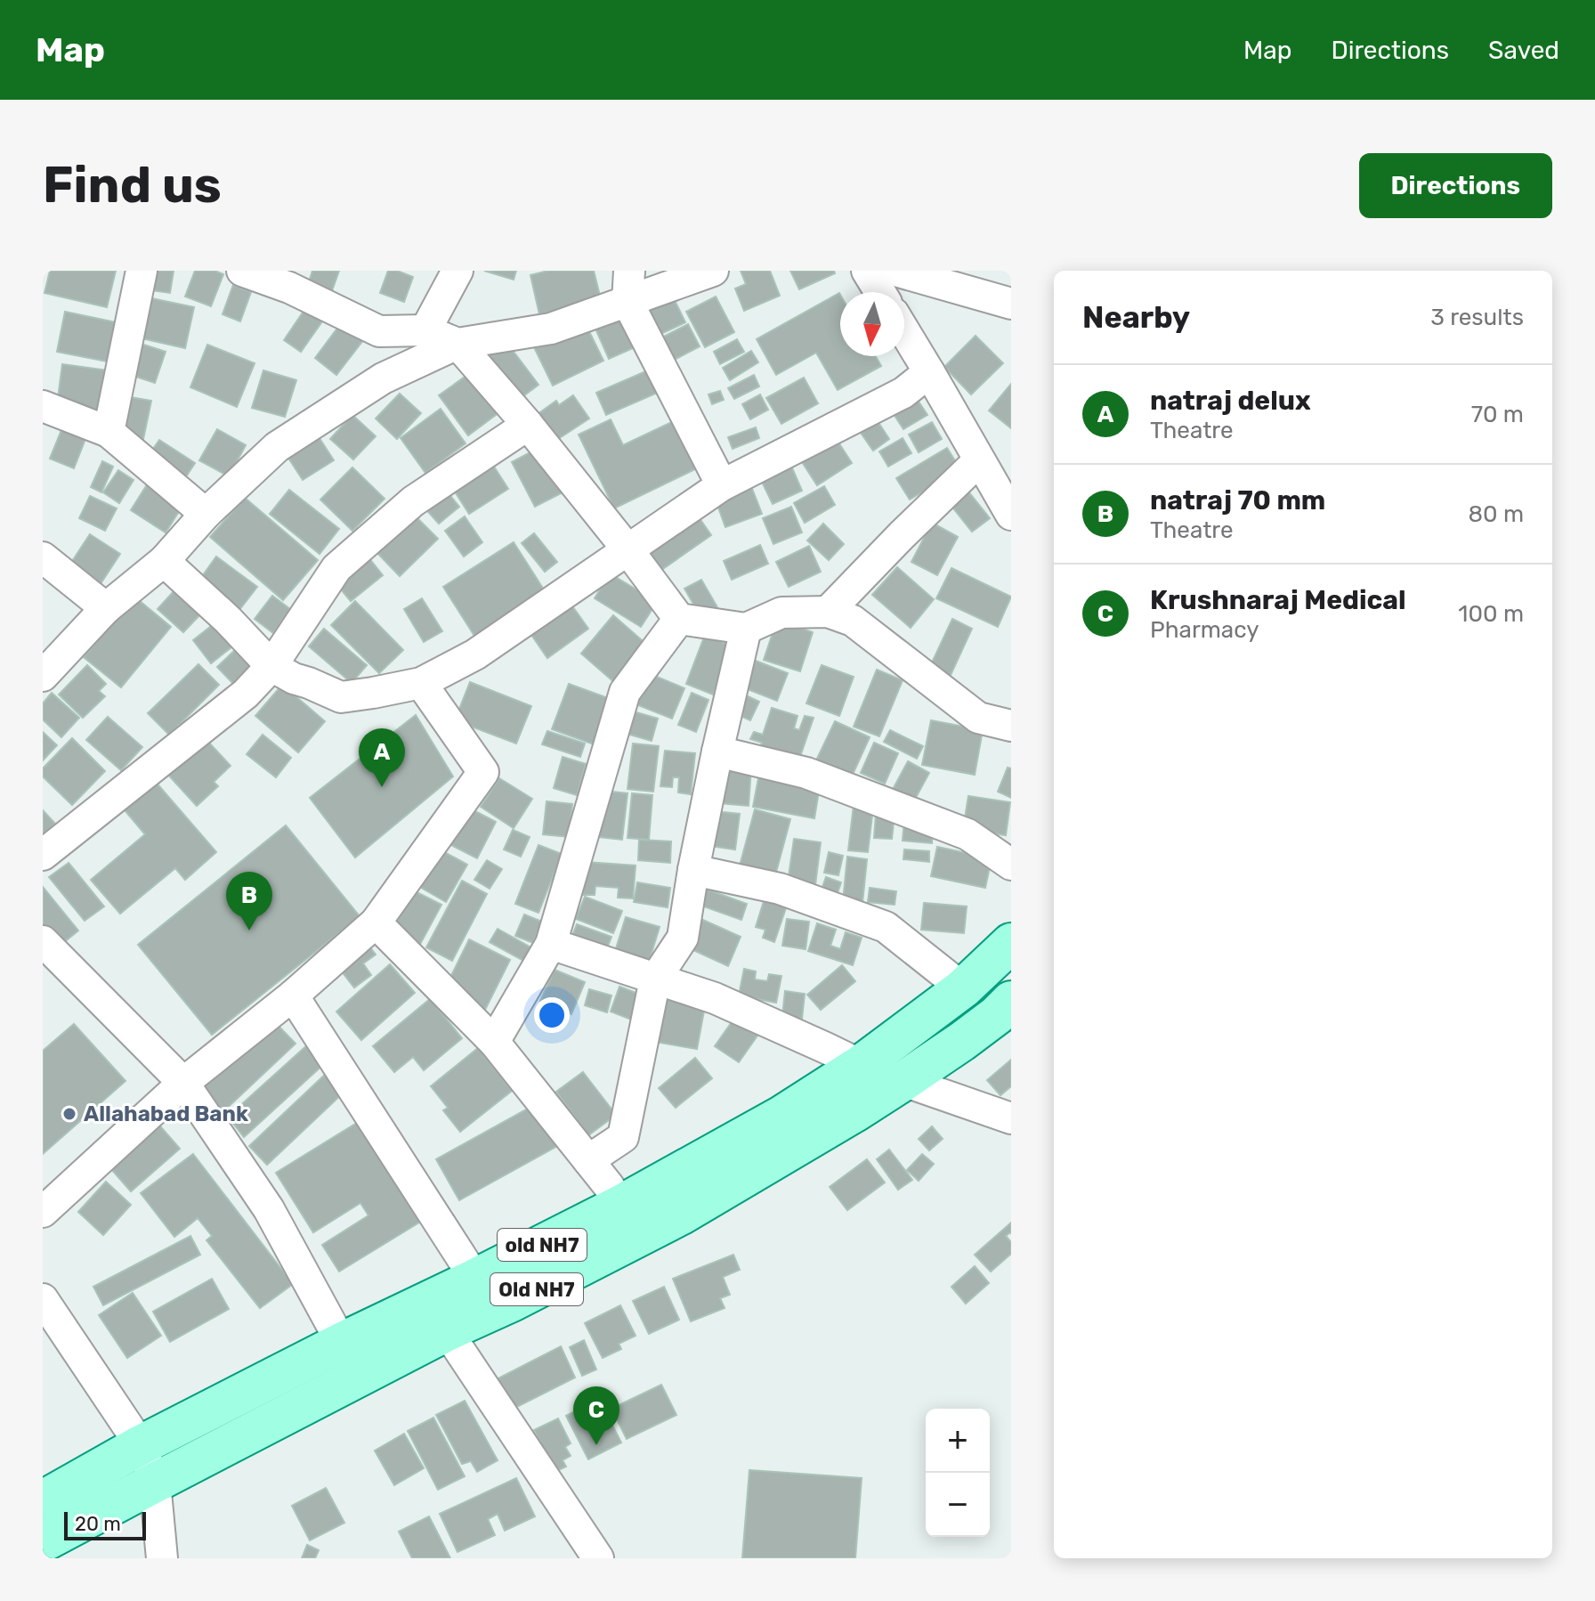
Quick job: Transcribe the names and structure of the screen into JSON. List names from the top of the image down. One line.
{"streets":{"main road":["old NH7","Old NH7"]},"places":["Allahabad Bank"],"scale_bar":"20 m","north":"bottom","page":{"header":"Map","nav":["Map","Directions","Saved"],"buttons":"Directions","title":"Find us","heading":["Nearby","3 results"],"list":[{"mark":"A","name":"natraj delux","note":"Theatre","value":"70 m"},{"mark":"B","name":"natraj 70 mm","note":"Theatre","value":"80 m"},{"mark":"C","name":"Krushnaraj Medical","note":"Pharmacy","value":"100 m"}],"pins":["A","B","C"],"map_buttons":["+","−"],"scale":"20 m"}}
